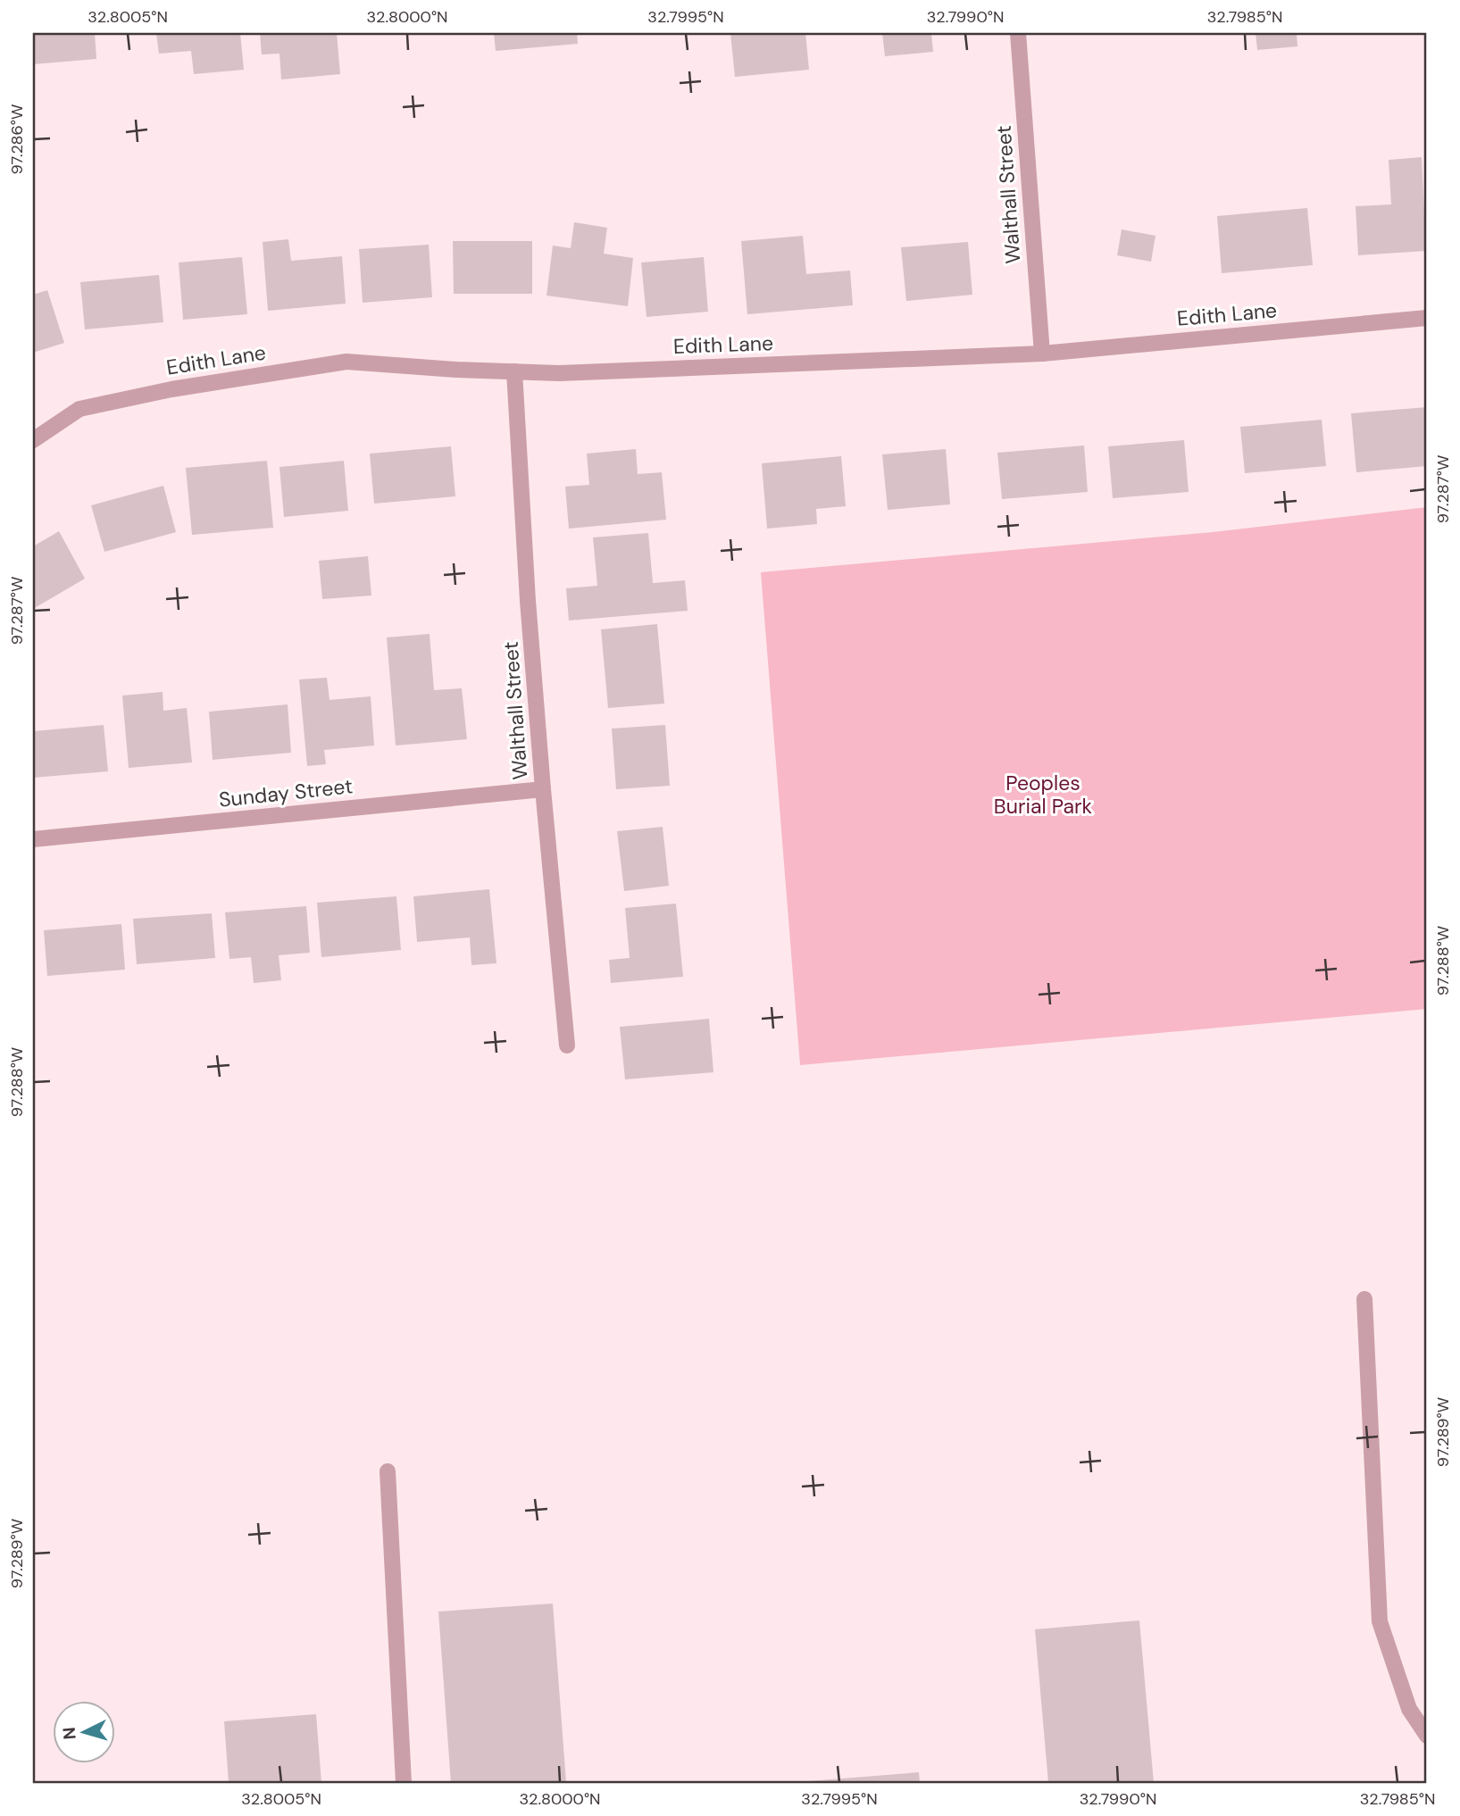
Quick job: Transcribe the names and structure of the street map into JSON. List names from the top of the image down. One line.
{"streets":{"street":["Walthall Street","Edith Lane","Sunday Street"]},"crossings":[["Walthall Street","Edith Lane"],["Walthall Street","Sunday Street"]],"parks":["Peoples Burial Park"],"north":"left","coordinates":["32.8005°N","32.8000°N","32.7995°N","32.7990°N","32.7985°N","97.286°W","97.287°W","97.288°W","97.289°W"]}
